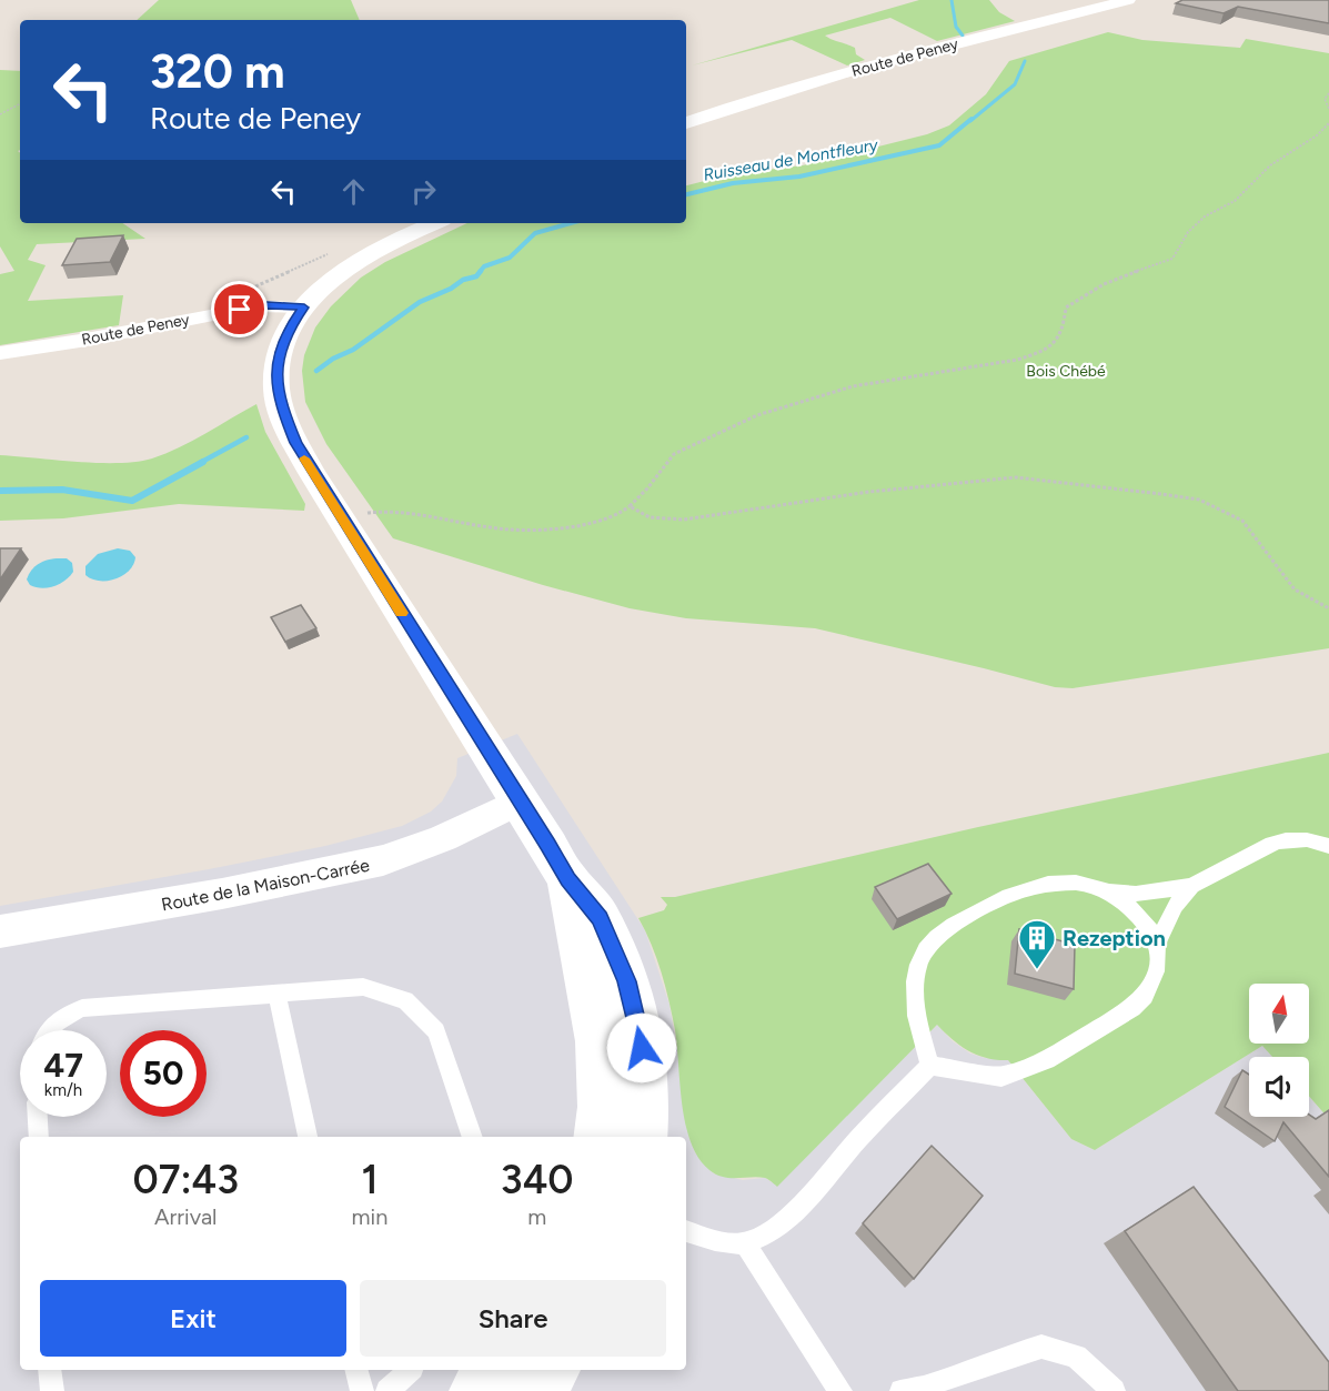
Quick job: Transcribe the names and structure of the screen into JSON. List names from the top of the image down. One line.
{"streets":{"main road":["Route de Peney"],"street":["Route de la Maison-Carrée"]},"water":["Ruisseau de Montfleury"],"parks":["Bois Chébé"],"places":{"building":["Rezeption"]},"north":"top","page":{"turn":["320 m","Route de Peney"],"speed":"47 km/h","limit":"50","eta":["07:43","Arrival","1","min","340","m"],"buttons":["Exit","Share"]}}
